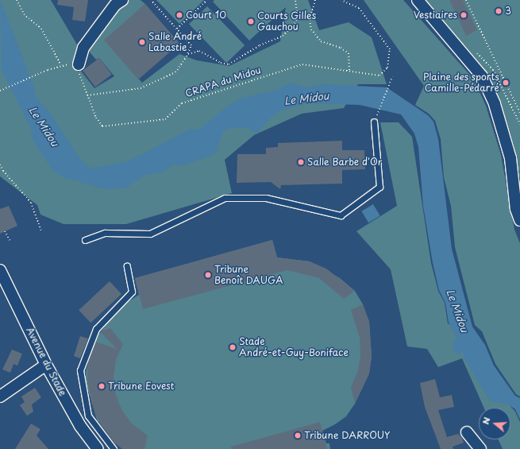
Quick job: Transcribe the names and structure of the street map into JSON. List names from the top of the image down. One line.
{"streets":{"street":["Avenue du Stade"],"path":["CRAPA du Midou"]},"water":["Le Midou"],"places":["3","Court 10","Vestiaires","Courts Gilles Gauchou","Salle André Labastie","Plaine des sports Camille-Pédarré","Salle Barbe d'Or","Tribune Benoît DAUGA","Stade André-et-Guy-Boniface","Tribune Eovest","Tribune DARROUY"],"north":"left"}
